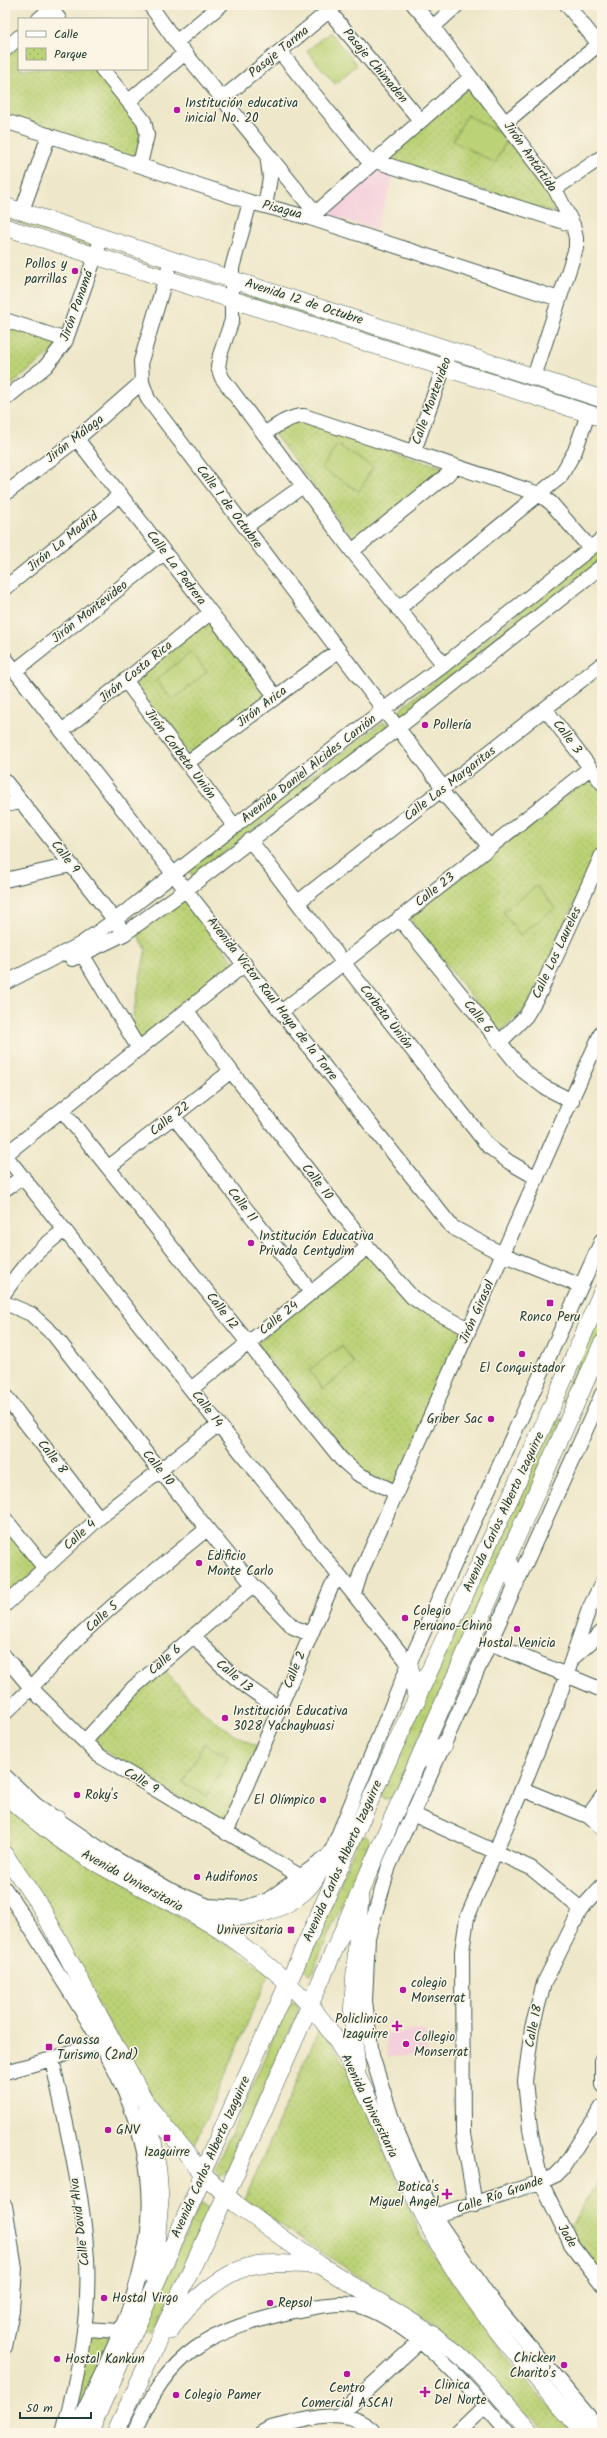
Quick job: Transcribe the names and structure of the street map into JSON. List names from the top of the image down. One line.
{"streets":{"main road":["Avenida 12 de Octubre","Avenida Carlos Alberto Izaguirre","Avenida Universitaria"],"street":["Pasaje Tarma","Pasaje Chimaden","Jirón Antártida","Pisagua","Jirón Panamá","Calle Montevideo","Jirón Málaga","Calle 1 de Octubre","Jirón La Madrid","Calle La Pedrera","Jirón Montevideo","Jirón Costa Rica","Jirón Arica","Calle 3","Jirón Corbeta Unión","Avenida Daniel Alcides Carrión","Calle Las Margaritas","Calle 9","Calle 23","Calle Los Laureles","Avenida Victor Raul Haya de la Torre","Corbeta Unión","Calle 6","Calle 22","Calle 10","Calle 11","Calle 12","Jirón Girasol","Calle 24","Calle 14","Calle 8","Calle 4","Calle 5","Calle 2","Calle 13","Calle 18","Calle Río Grande","Calle David Alva","Jade"]},"crossings":[["Pasaje Tarma","Pasaje Chimaden"],["Jirón Antártida","Pisagua"],["Jirón Antártida","Avenida 12 de Octubre"],["Avenida 12 de Octubre","Jirón Panamá"],["Avenida 12 de Octubre","Calle Montevideo"],["Avenida 12 de Octubre","Calle 1 de Octubre"],["Jirón Málaga","Calle 1 de Octubre"],["Jirón Málaga","Calle La Pedrera"],["Calle 1 de Octubre","Jirón Arica"],["Calle 1 de Octubre","Avenida Daniel Alcides Carrión"],["Calle 1 de Octubre","Calle Las Margaritas"],["Calle 1 de Octubre","Calle 23"],["Jirón La Madrid","Calle La Pedrera"],["Calle La Pedrera","Jirón Montevideo"],["Calle La Pedrera","Jirón Costa Rica"],["Calle La Pedrera","Jirón Arica"],["Jirón Montevideo","Avenida Victor Raul Haya de la Torre"],["Jirón Costa Rica","Jirón Corbeta Unión"],["Jirón Costa Rica","Avenida Victor Raul Haya de la Torre"],["Jirón Arica","Jirón Corbeta Unión"],["Calle 3","Calle Las Margaritas"],["Calle 3","Calle 23"],["Jirón Corbeta Unión","Avenida Daniel Alcides Carrión"],["Avenida Daniel Alcides Carrión","Calle 9"],["Avenida Daniel Alcides Carrión","Avenida Victor Raul Haya de la Torre"],["Avenida Daniel Alcides Carrión","Corbeta Unión"],["Calle Las Margaritas","Corbeta Unión"],["Calle 9","Calle 6"],["Calle 9","Avenida Carlos Alberto Izaguirre"],["Calle 9","Calle 5"],["Calle 9","Calle 2"],["Calle 9","Avenida Universitaria"],["Calle 23","Avenida Victor Raul Haya de la Torre"],["Calle 23","Corbeta Unión"],["Calle 23","Calle 6"],["Calle Los Laureles","Calle 6"],["Avenida Victor Raul Haya de la Torre","Jirón Girasol"],["Avenida Victor Raul Haya de la Torre","Avenida Carlos Alberto Izaguirre"],["Corbeta Unión","Jirón Girasol"],["Calle 6","Calle 10"],["Calle 6","Jirón Girasol"],["Calle 6","Calle 13"],["Calle 22","Calle 10"],["Calle 22","Calle 11"],["Calle 22","Calle 12"],["Calle 10","Jirón Girasol"],["Calle 10","Calle 24"],["Calle 10","Calle 4"],["Calle 10","Calle 5"],["Calle 10","Calle 2"],["Calle 11","Calle 24"],["Calle 12","Jirón Girasol"],["Calle 12","Calle 24"],["Jirón Girasol","Calle 14"],["Calle 24","Calle 14"],["Calle 14","Avenida Carlos Alberto Izaguirre"],["Calle 14","Calle 2"],["Calle 8","Calle 4"],["Avenida Carlos Alberto Izaguirre","Avenida Universitaria"],["Calle 2","Calle 13"],["Avenida Universitaria","Calle Río Grande"],["Calle 18","Calle Río Grande"],["Calle 18","Jade"],["Calle Río Grande","Jade"]],"places":{"other":["Institución educativa inicial No. 20","Pollos y parrillas","Pollería","Institución Educativa Privada Centydim","El Conquistador","Griber Sac","Edificio Monte Carlo","Colegio Peruano-Chino","Hostal Venicia","Institución Educativa 3028 Yachayhuasi","Roky's","El Olímpico","Audifonos","colegio Monserrat","Collegio Monserrat","GNV","Hostal Virgo","Repsol","Hostal Kankun","Chicken Charito's","Centro Comercial ASCAI","Colegio Pamer"],"transit":["Ronco Peru","Universitaria","Cavassa Turismo (2nd)","Izaguirre"],"health":["Policlinico Izaguirre","Botica's Miguel Angel","Clinica Del Norte"]},"legend":["Calle","Parque"],"scale_bar":"50 m"}
